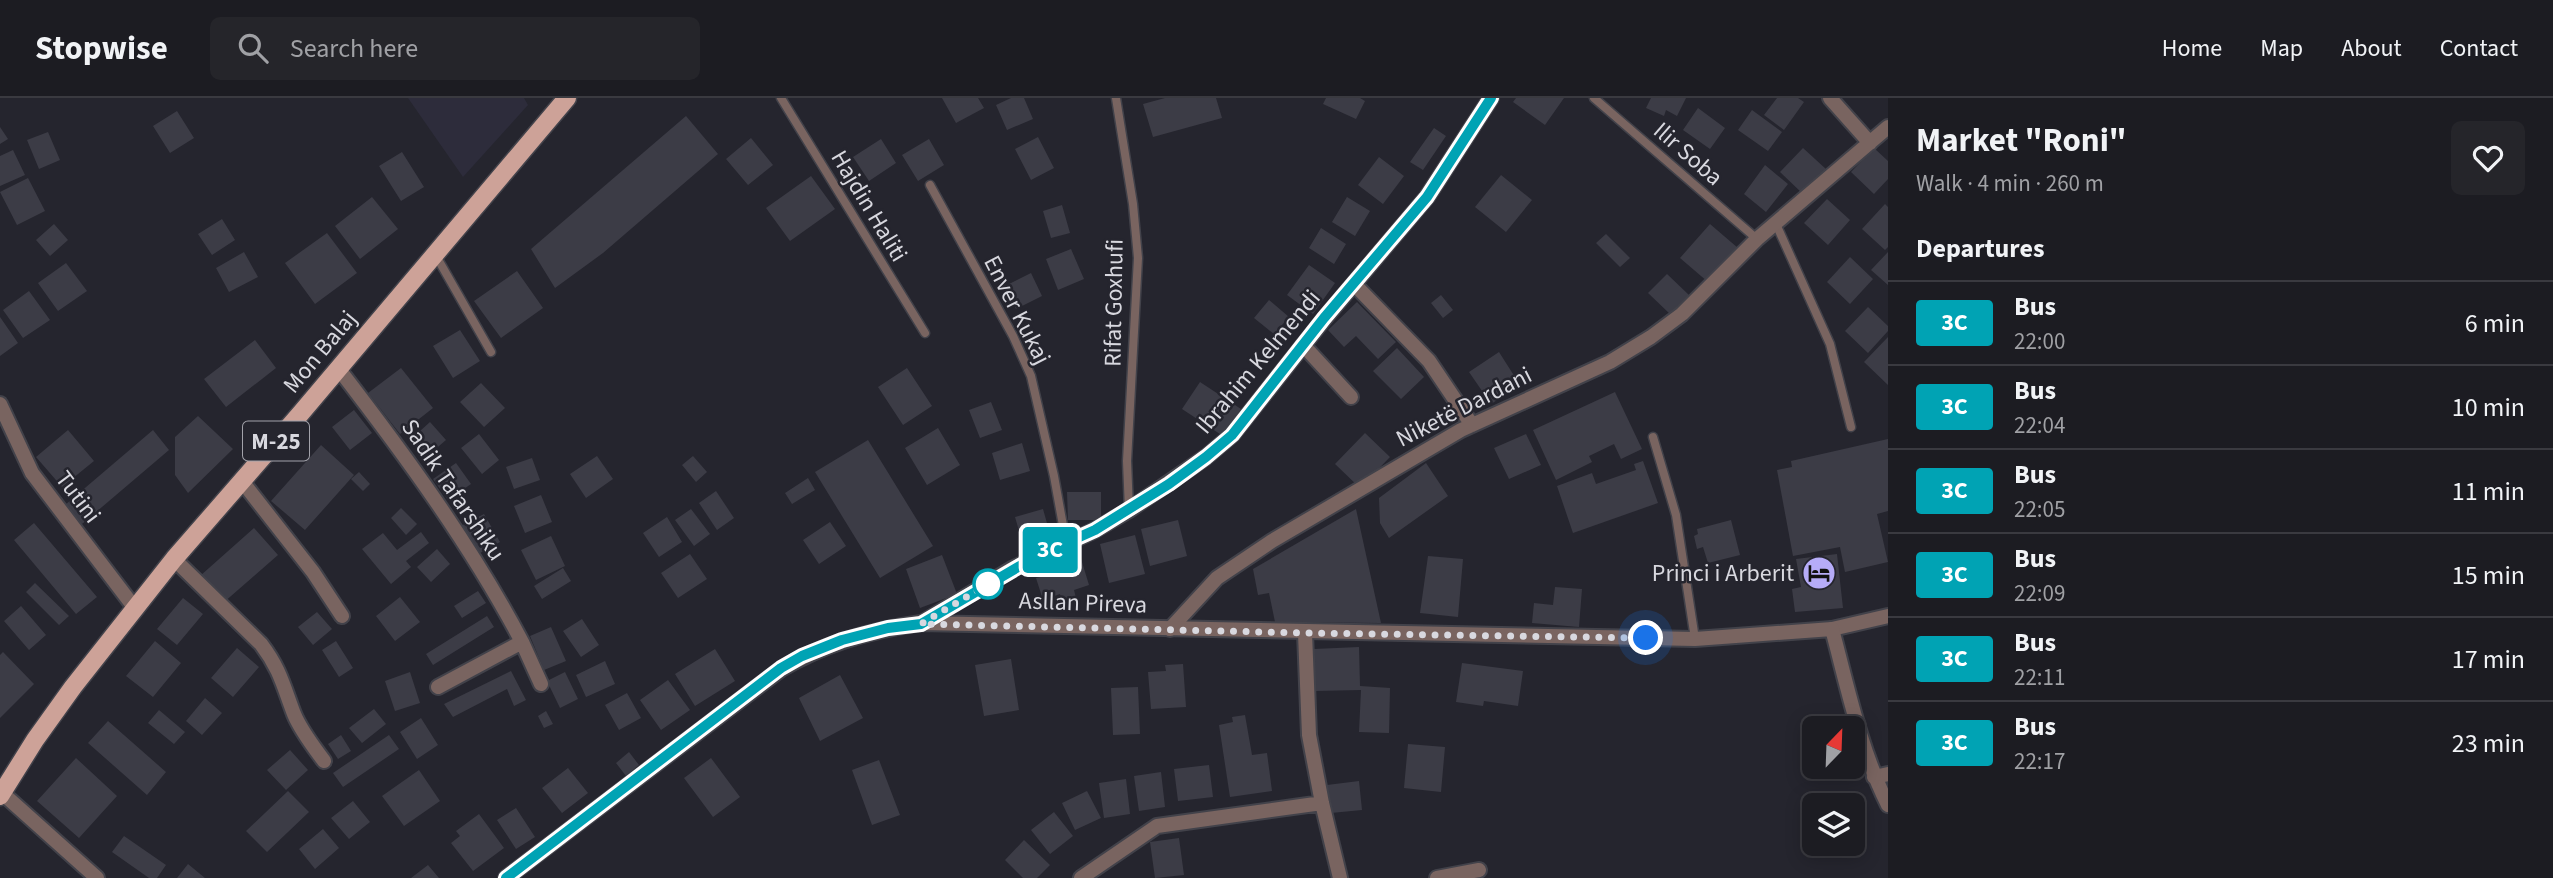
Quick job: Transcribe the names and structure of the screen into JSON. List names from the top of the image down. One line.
{"streets":{"main road":["Mon Balaj","M-25"],"street":["Ibrahim Kelmendi","Niketë Dardani","Sadik Tafarshiku","Tutini","Asllan Pireva"],"lane":["Ilir Soba","Hajdin Haliti","Rifat Goxhufi","Enver Kukaj"]},"crossings":[["Ilir Soba","Niketë Dardani"],["Rifat Goxhufi","Ibrahim Kelmendi"],["Enver Kukaj","Ibrahim Kelmendi"],["Mon Balaj","Sadik Tafarshiku"],["Mon Balaj","Tutini"],["Ibrahim Kelmendi","Asllan Pireva"],["Niketë Dardani","Asllan Pireva"]],"places":{"hotel":["Princi i Arberit"]},"lines":["bus line 3C"],"north":"top right","page":{"header":"Stopwise","search":"Search here","nav":["Home","Map","About","Contact"],"on_map":"3C","heading":[["Market \"Roni\"","Walk · 4 min · 260 m"],"Departures"],"list":[{"mark":"3C","name":"Bus","note":"22:00","value":"6 min"},{"mark":"3C","name":"Bus","note":"22:04","value":"10 min"},{"mark":"3C","name":"Bus","note":"22:05","value":"11 min"},{"mark":"3C","name":"Bus","note":"22:09","value":"15 min"},{"mark":"3C","name":"Bus","note":"22:11","value":"17 min"},{"mark":"3C","name":"Bus","note":"22:17","value":"23 min"}]}}
